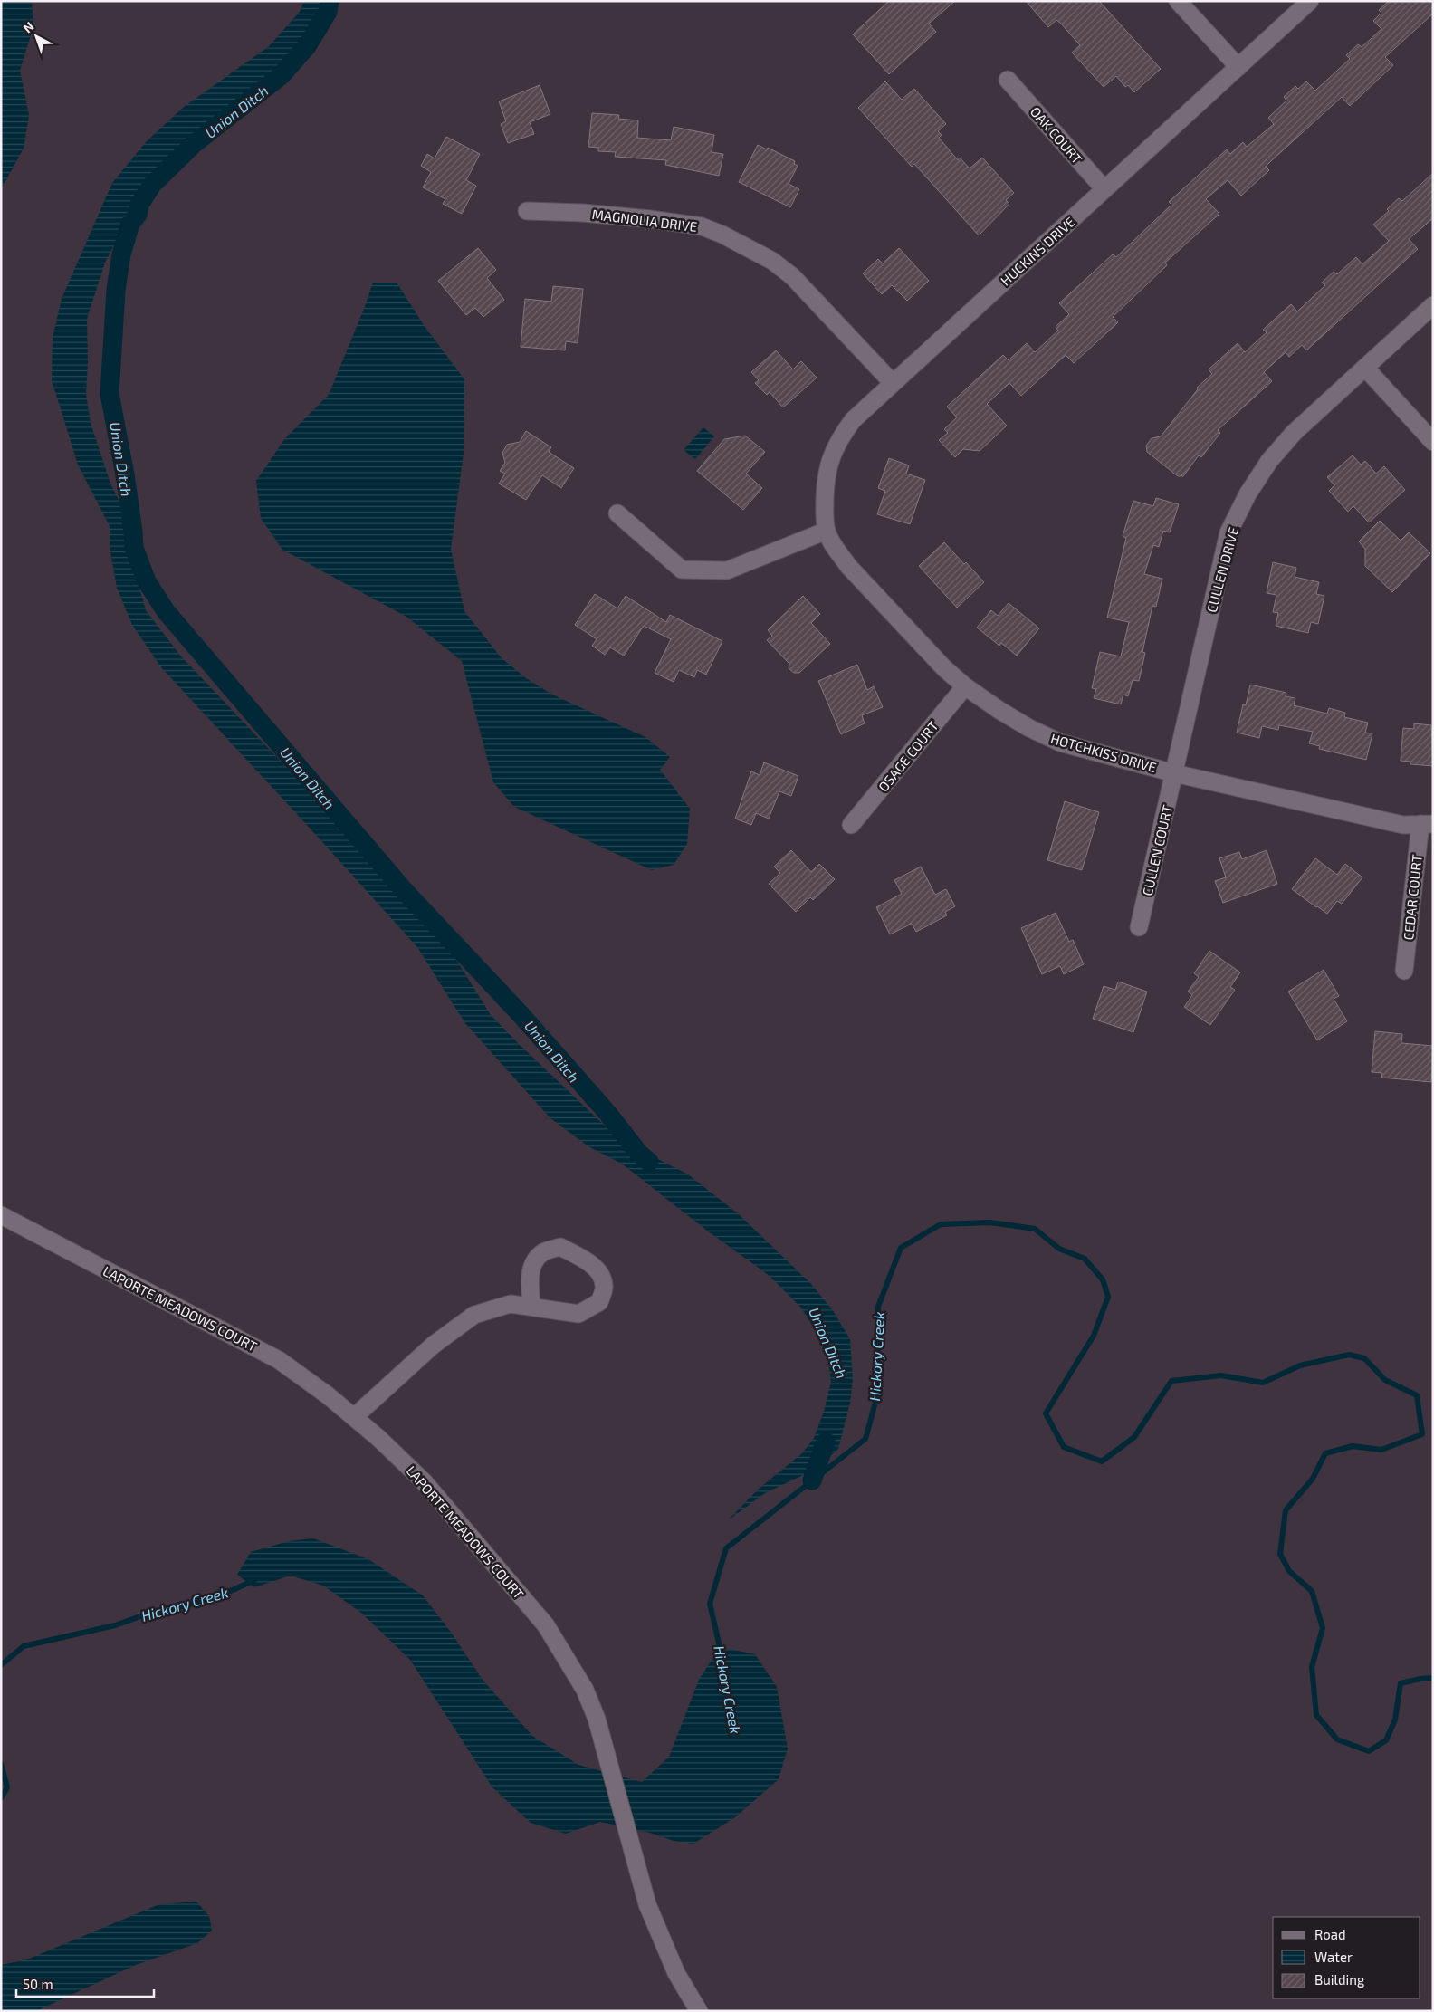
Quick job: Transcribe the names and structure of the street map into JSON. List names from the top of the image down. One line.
{"streets":{"street":["OAK COURT","MAGNOLIA DRIVE","HUCKINS DRIVE","CULLEN DRIVE","HOTCHKISS DRIVE","OSAGE COURT","CULLEN COURT","CEDAR COURT","LAPORTE MEADOWS COURT"]},"crossings":[["OAK COURT","HUCKINS DRIVE"],["MAGNOLIA DRIVE","HUCKINS DRIVE"],["HUCKINS DRIVE","HOTCHKISS DRIVE"],["CULLEN DRIVE","HOTCHKISS DRIVE"],["CULLEN DRIVE","CULLEN COURT"],["HOTCHKISS DRIVE","OSAGE COURT"],["HOTCHKISS DRIVE","CULLEN COURT"],["HOTCHKISS DRIVE","CEDAR COURT"]],"water":["Union Ditch","Hickory Creek"],"legend":["Road","Water","Building"],"scale_bar":"50 m","north":"top left"}
